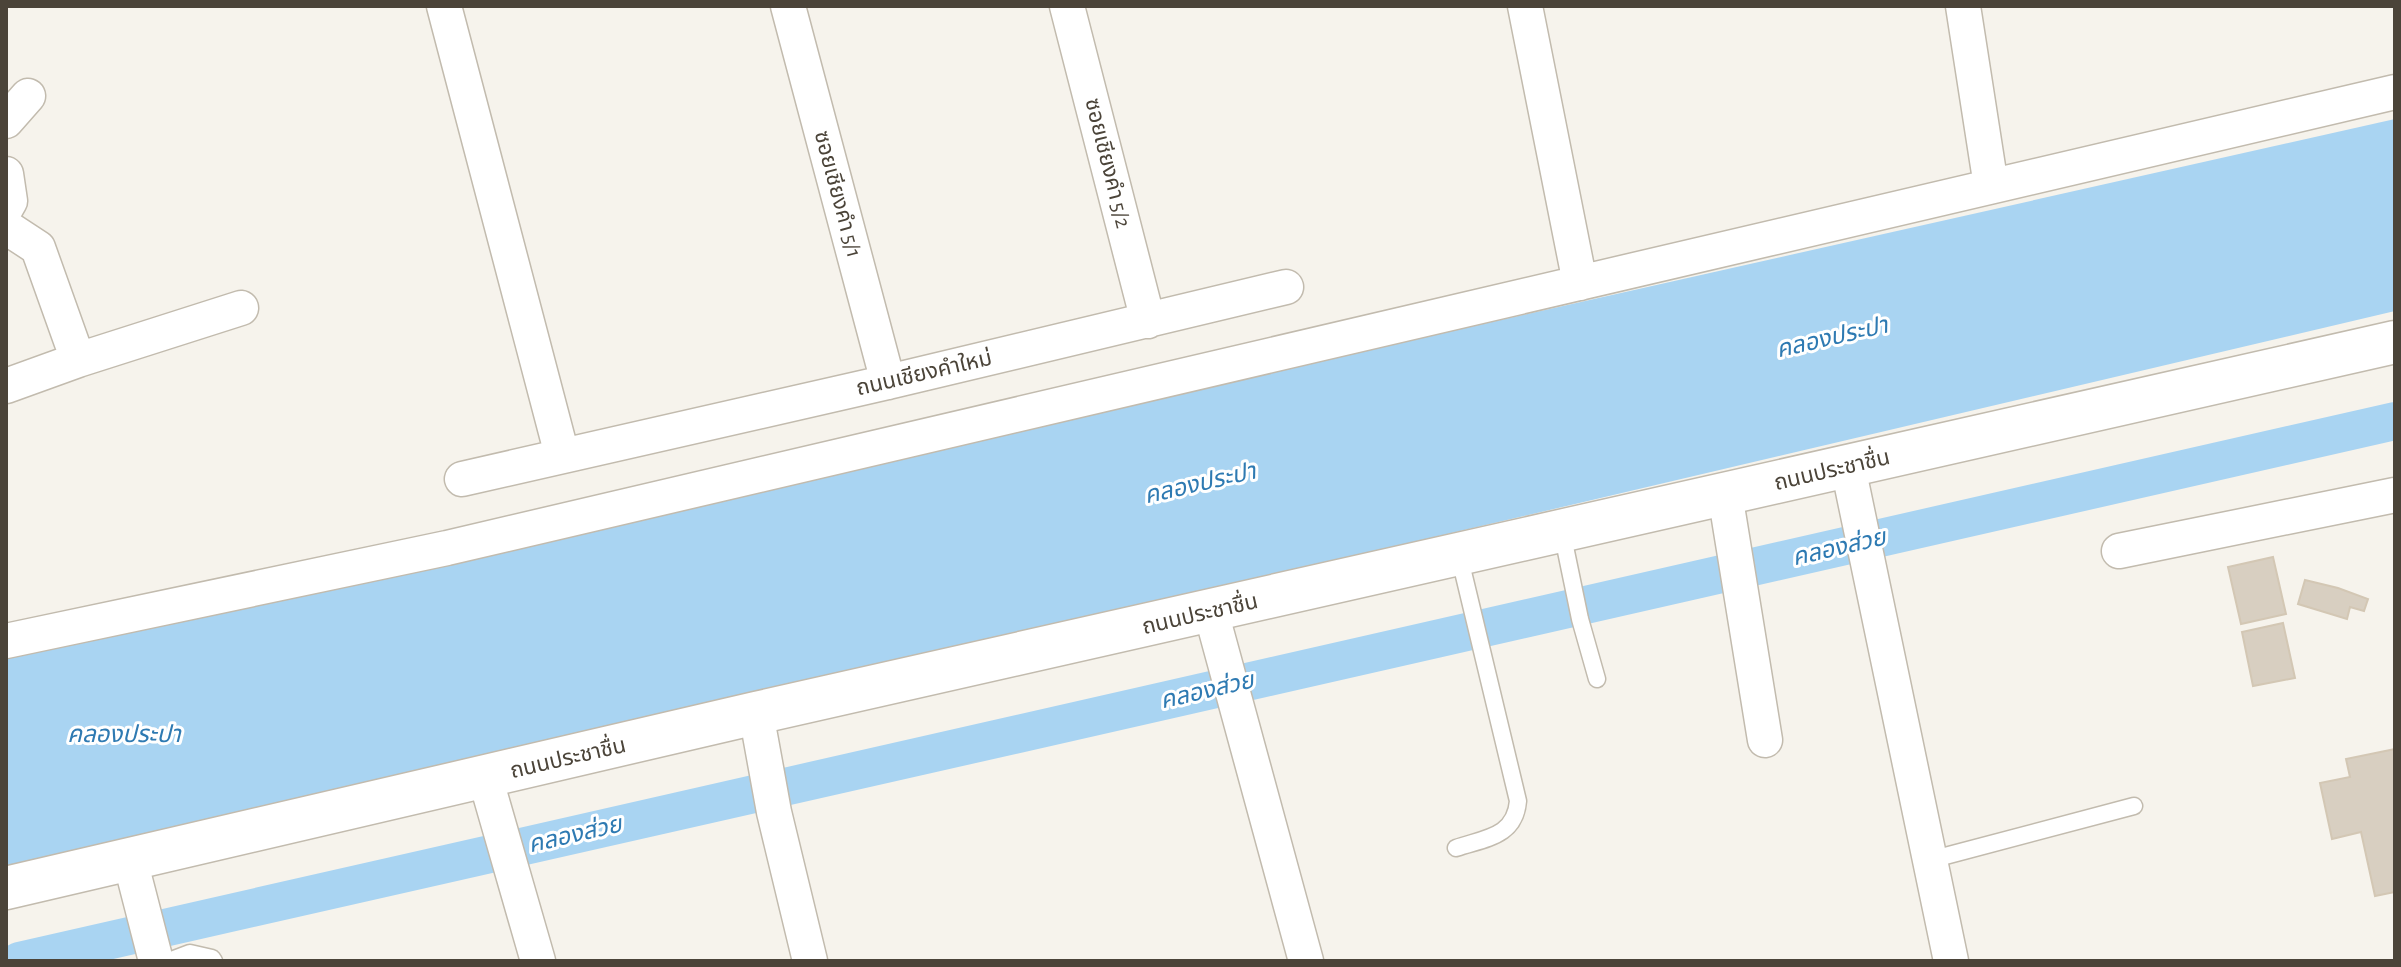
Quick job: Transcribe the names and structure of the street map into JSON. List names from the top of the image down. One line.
{"streets":{"street":["ซอยเชียงคำ 5/2","ซอยเชียงคำ 5/1","ถนนเชียงคำใหม่","ถนนประชาชื่น"]},"crossings":[["ซอยเชียงคำ 5/2","ถนนเชียงคำใหม่"],["ซอยเชียงคำ 5/1","ถนนเชียงคำใหม่"]],"water":["คลองประปา","คลองส่วย"]}
